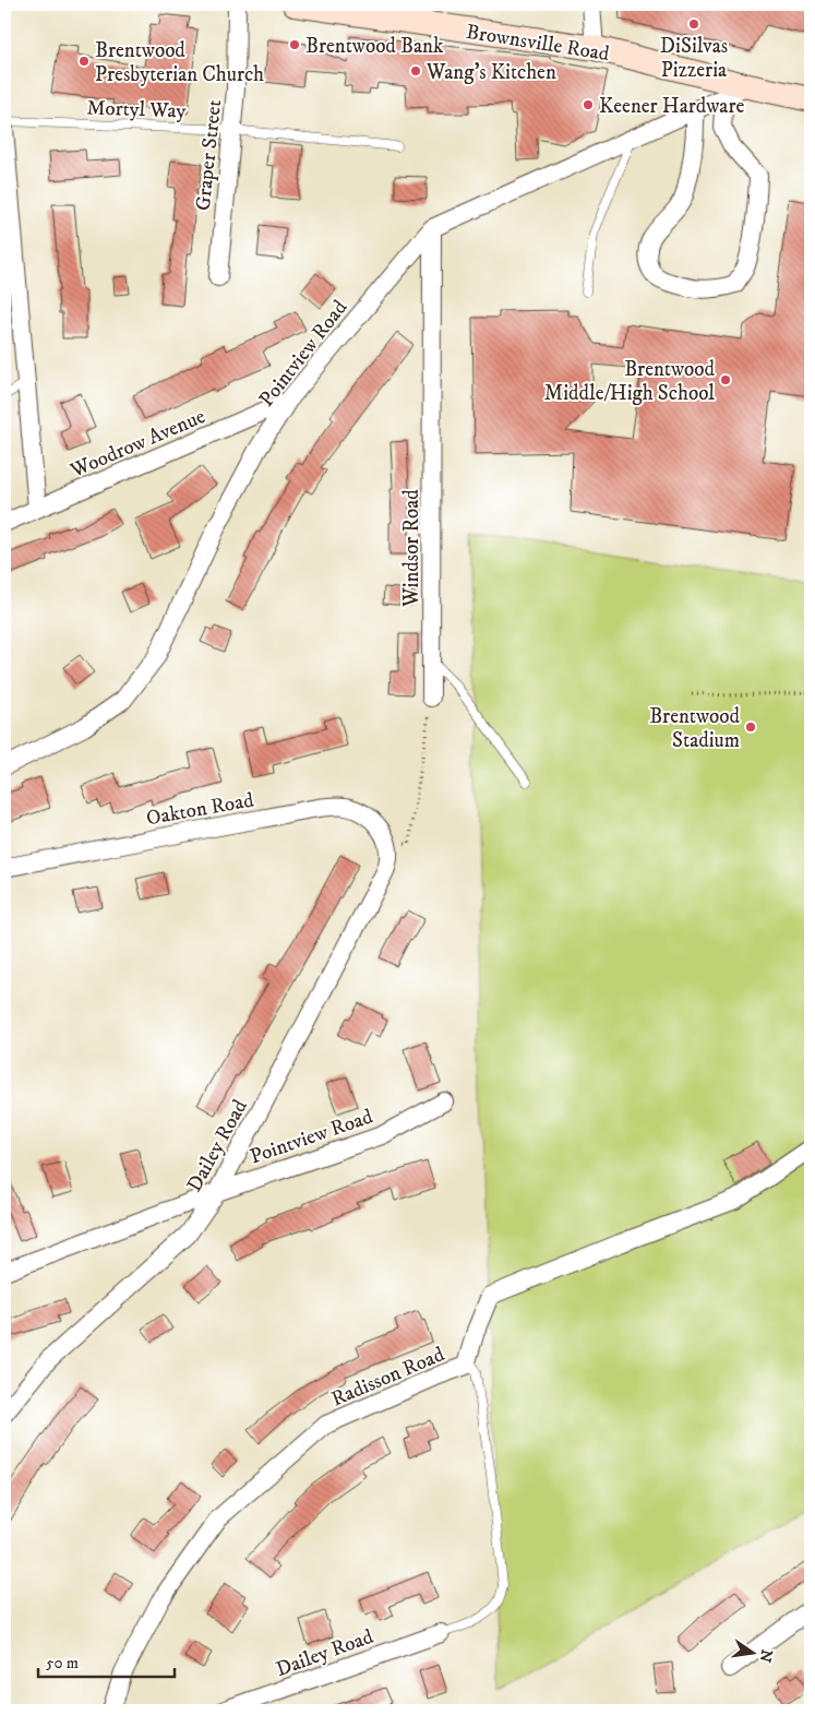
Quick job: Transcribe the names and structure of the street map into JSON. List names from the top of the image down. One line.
{"streets":{"main road":["Brownsville Road"],"street":["Graper Street","Pointview Road","Woodrow Avenue","Windsor Road","Oakton Road","Dailey Road","Radisson Road"],"lane":["Mortyl Way"]},"crossings":[["Brownsville Road","Pointview Road"],["Mortyl Way","Graper Street"],["Pointview Road","Woodrow Avenue"],["Pointview Road","Windsor Road"],["Pointview Road","Dailey Road"],["Oakton Road","Dailey Road"]],"places":["DiSilvas Pizzeria","Brentwood Bank","Brentwood Presbyterian Church","Wang's Kitchen","Keener Hardware","Brentwood Middle/High School","Brentwood Stadium"],"scale_bar":"50 m","north":"right"}
